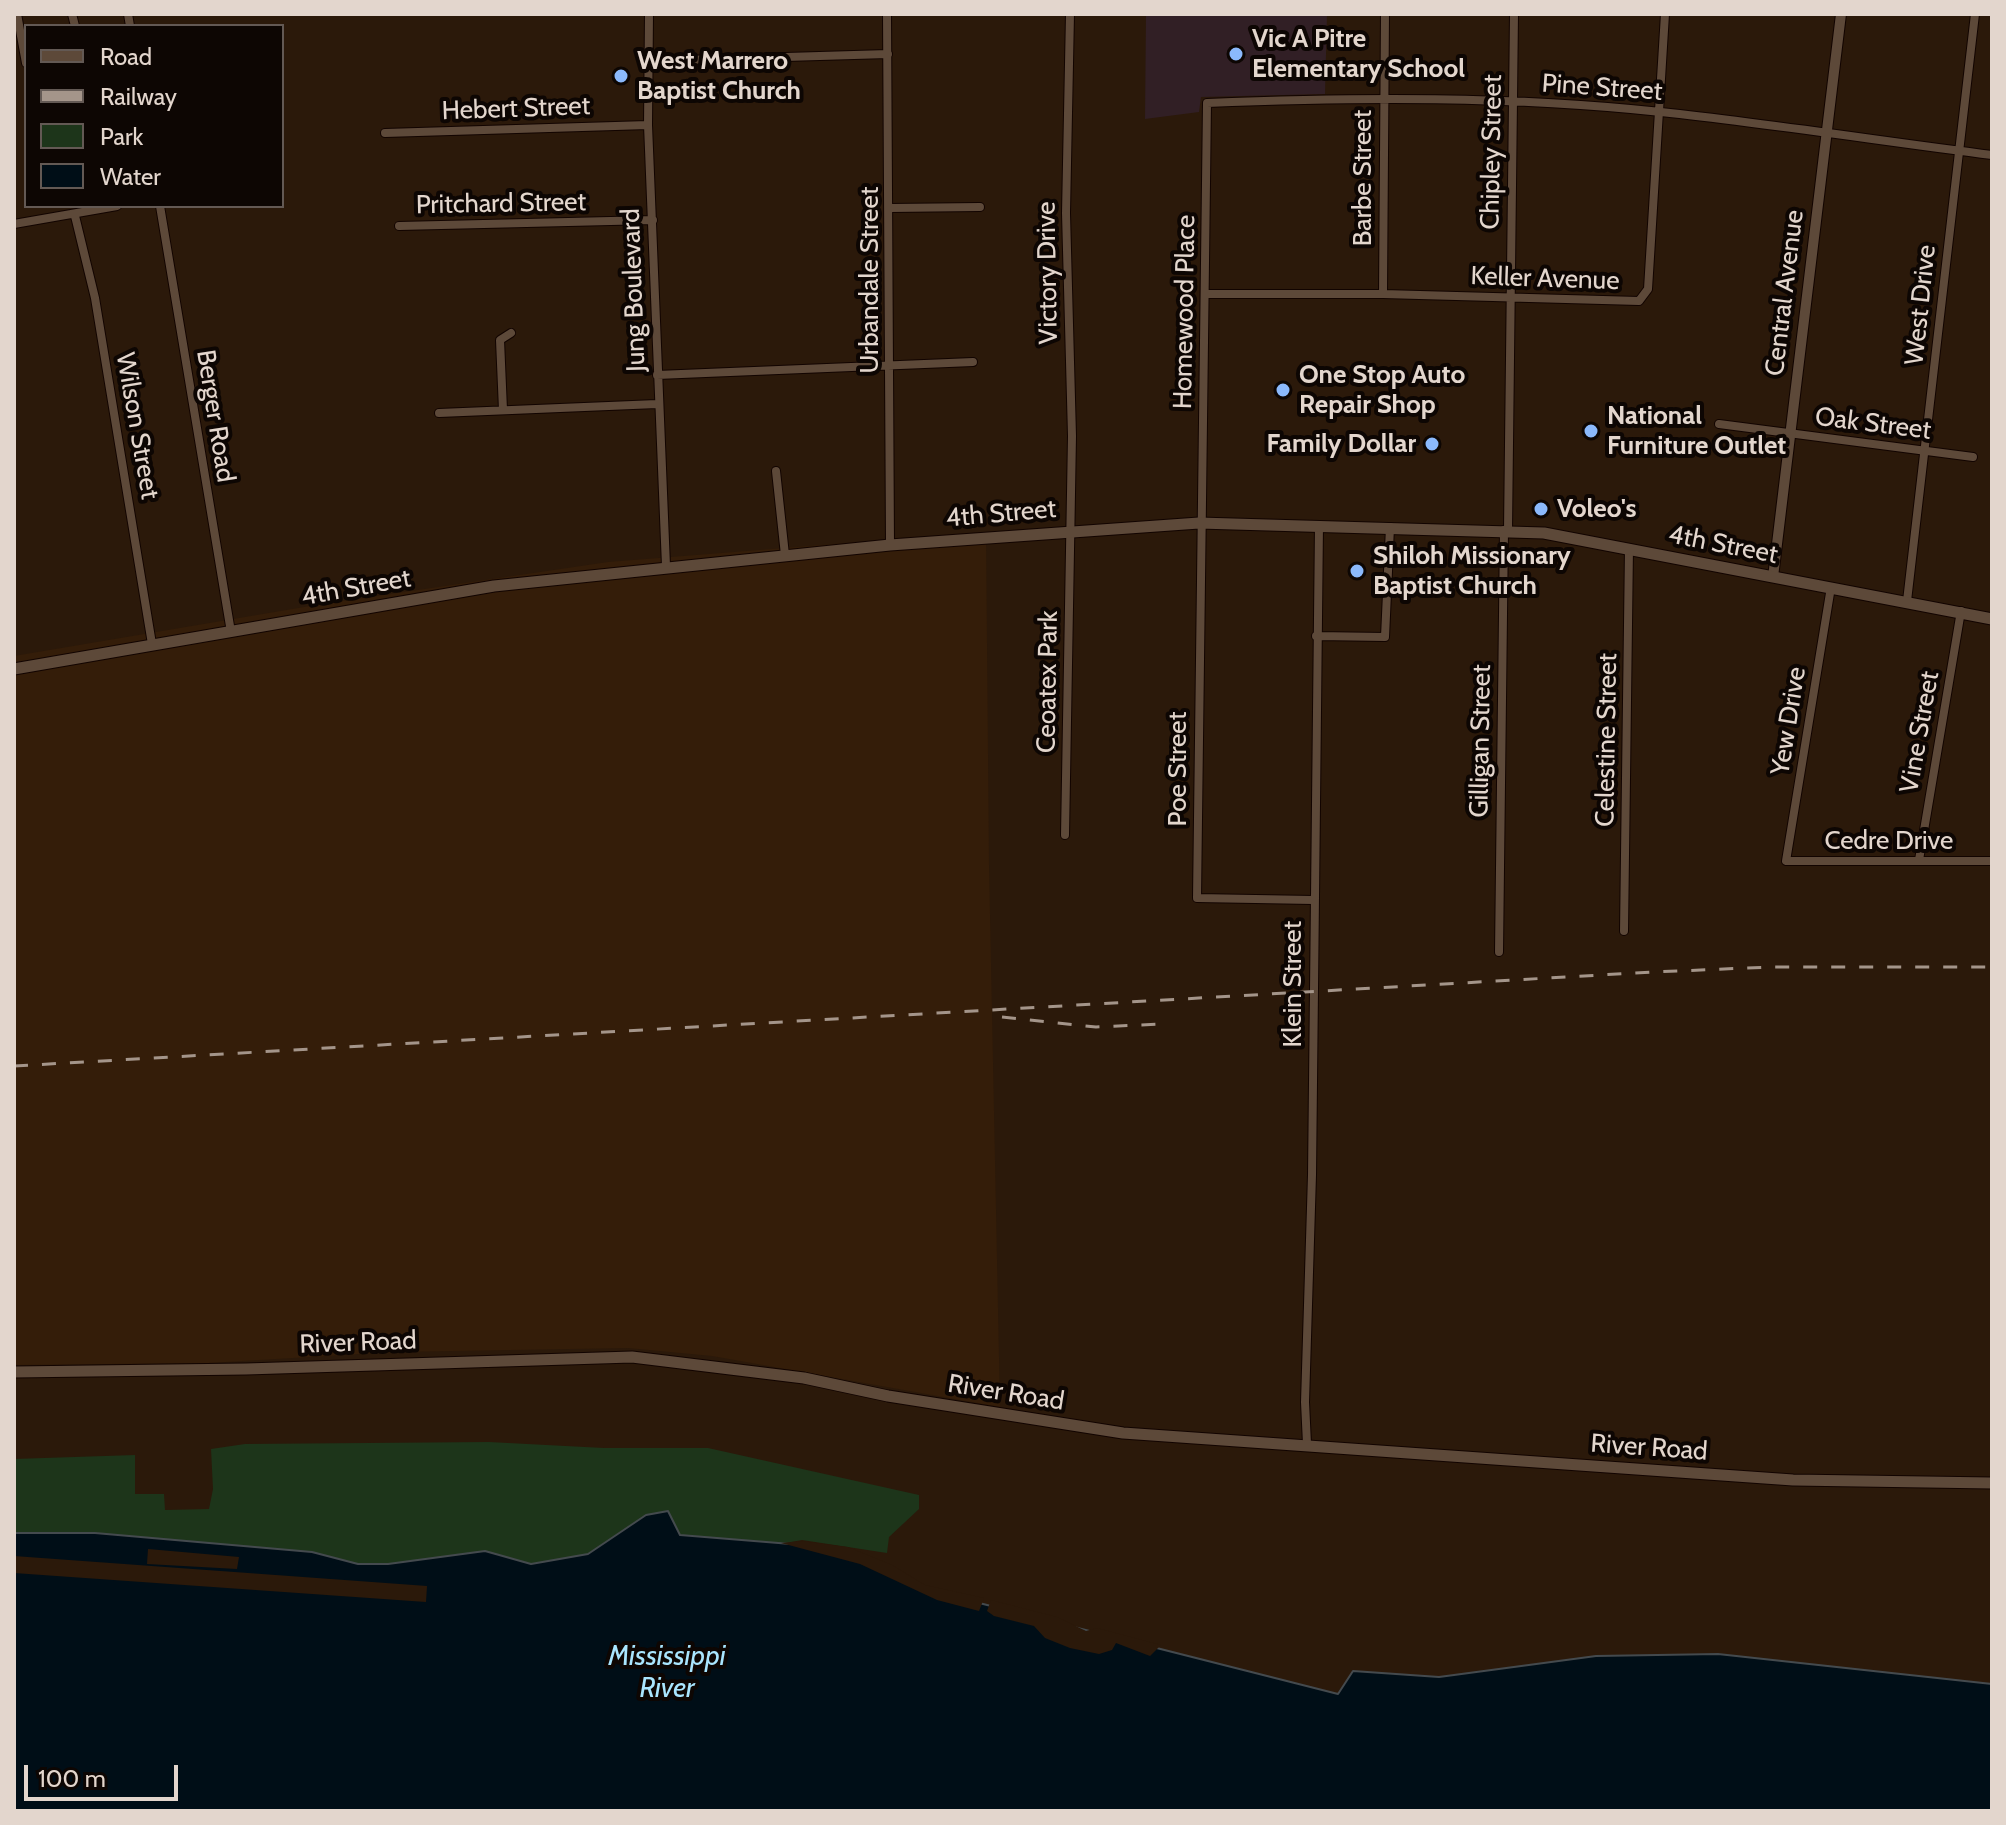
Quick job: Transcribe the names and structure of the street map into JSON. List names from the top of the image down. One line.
{"streets":{"main road":["4th Street","River Road"],"street":["Pine Street","Hebert Street","Chipley Street","Barbe Street","Pritchard Street","Victory Drive","Keller Avenue","Urbandale Street","Jung Boulevard","Central Avenue","West Drive","Homewood Place","Berger Road","Oak Street","Wilson Street","Ceoatex Park","Yew Drive","Vine Street","Celestine Street","Gilligan Street","Poe Street","Cedre Drive","Klein Street"]},"crossings":[["Pine Street","Chipley Street"],["Pine Street","Barbe Street"],["Pine Street","Keller Avenue"],["Pine Street","Central Avenue"],["Pine Street","West Drive"],["Pine Street","Homewood Place"],["Hebert Street","Jung Boulevard"],["Chipley Street","Keller Avenue"],["Chipley Street","4th Street"],["Chipley Street","Gilligan Street"],["Barbe Street","Keller Avenue"],["Pritchard Street","Jung Boulevard"],["Victory Drive","4th Street"],["Victory Drive","Ceoatex Park"],["Keller Avenue","Homewood Place"],["Urbandale Street","4th Street"],["Jung Boulevard","4th Street"],["Central Avenue","Oak Street"],["Central Avenue","4th Street"],["West Drive","Oak Street"],["West Drive","4th Street"],["Homewood Place","4th Street"],["Homewood Place","Poe Street"],["Berger Road","4th Street"],["Wilson Street","4th Street"],["4th Street","Ceoatex Park"],["4th Street","Yew Drive"],["4th Street","Vine Street"],["4th Street","Celestine Street"],["4th Street","Gilligan Street"],["4th Street","Poe Street"],["4th Street","Klein Street"],["Yew Drive","Cedre Drive"],["Vine Street","Cedre Drive"],["Poe Street","Klein Street"],["Klein Street","River Road"]],"water":["Mississippi River"],"places":["Vic A Pitre Elementary School","West Marrero Baptist Church","One Stop Auto Repair Shop","National Furniture Outlet","Family Dollar","Voleo's","Shiloh Missionary Baptist Church"],"legend":["Road","Railway","Park","Water"],"scale_bar":"100 m"}
